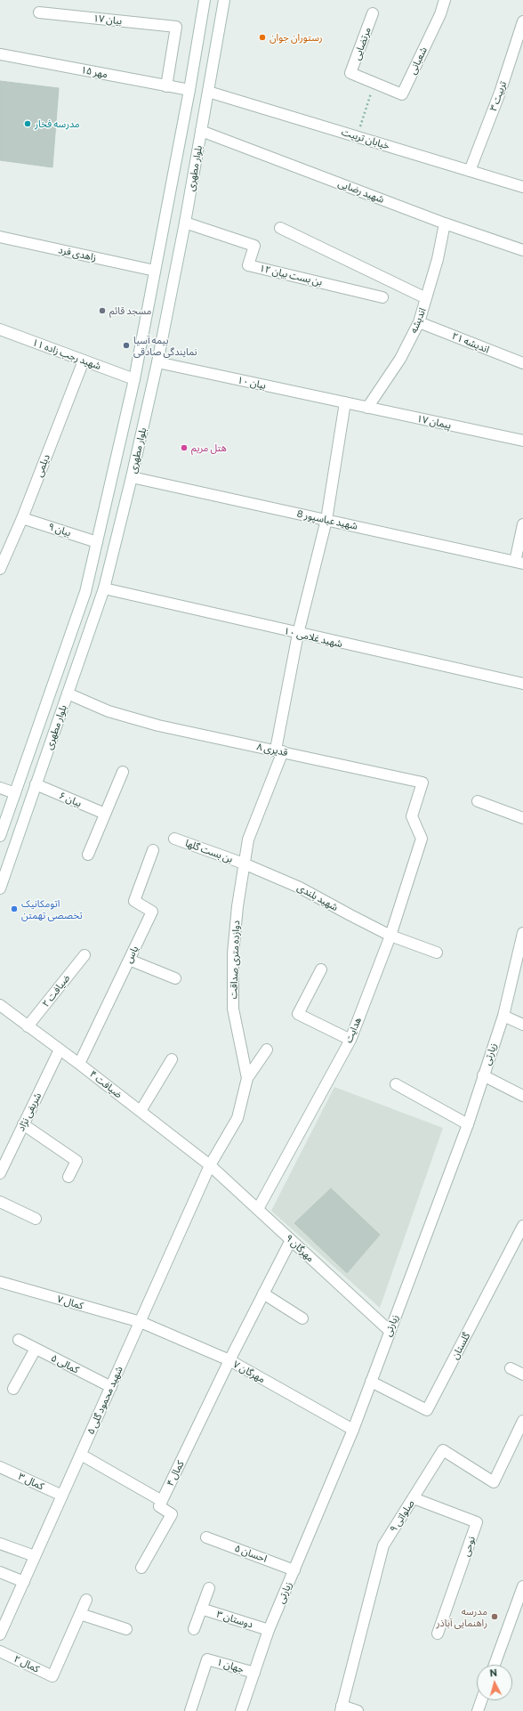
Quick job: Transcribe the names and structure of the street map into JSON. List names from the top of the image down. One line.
{"streets":{"street":["بیان ۱۷","مرتضایی","شعبانی","مهر ۱۵","تربیت ۳","خیابان تربیت","بلوار مطهری","شهید رضایی","زاهدی فرد","بن بست بیان ۱۲","اندیشه","اندیشه ۲۱","شهید رجب زاده ۱۱","بیان ۱۰","پیمان ۱۷","دیلمی","شهید عباسپور 8","بیان ۹","شهید غلامی ۱۰","قدیری ۸","بیان ۶","بن بست گلها","شهید بلندی","یاس","دوازده متری صداقت","ضیافت ۲","هدایت","زیارتی","ضیافت ۴","شریفی نژاد","مهرگان ۹","کمال ۷","گلستان","کمالی ۵","مهرگان ۷","شهید محمود گلی ۵","کمال ۴","کمال ۳","صلواتی ۹","نوحی","احسان ۵","دوستان ۳","کمال ۲","جهان ۱"]},"crossings":[["بیان ۱۷","مهر ۱۵"],["مرتضایی","شعبانی"],["مهر ۱۵","بلوار مطهری"],["تربیت ۳","خیابان تربیت"],["خیابان تربیت","بلوار مطهری"],["بلوار مطهری","شهید رضایی"],["بلوار مطهری","زاهدی فرد"],["بلوار مطهری","بن بست بیان ۱۲"],["بلوار مطهری","شهید رجب زاده ۱۱"],["بلوار مطهری","بیان ۱۰"],["بلوار مطهری","شهید عباسپور 8"],["بلوار مطهری","بیان ۹"],["بلوار مطهری","شهید غلامی ۱۰"],["بلوار مطهری","قدیری ۸"],["بلوار مطهری","بیان ۶"],["شهید رضایی","اندیشه"],["اندیشه","اندیشه ۲۱"],["اندیشه","پیمان ۱۷"],["شهید رجب زاده ۱۱","دیلمی"],["بیان ۱۰","پیمان ۱۷"],["بیان ۱۰","دوازده متری صداقت"],["پیمان ۱۷","دوازده متری صداقت"],["دیلمی","بیان ۹"],["شهید عباسپور 8","دوازده متری صداقت"],["شهید غلامی ۱۰","دوازده متری صداقت"],["قدیری ۸","دوازده متری صداقت"],["قدیری ۸","هدایت"],["بن بست گلها","شهید بلندی"],["بن بست گلها","دوازده متری صداقت"],["شهید بلندی","دوازده متری صداقت"],["شهید بلندی","هدایت"],["یاس","ضیافت ۴"],["دوازده متری صداقت","ضیافت ۴"],["دوازده متری صداقت","مهرگان ۹"],["دوازده متری صداقت","شهید محمود گلی ۵"],["ضیافت ۲","ضیافت ۴"],["هدایت","مهرگان ۹"],["زیارتی","مهرگان ۹"],["زیارتی","گلستان"],["زیارتی","مهرگان ۷"],["زیارتی","احسان ۵"],["زیارتی","دوستان ۳"],["زیارتی","جهان ۱"],["ضیافت ۴","شریفی نژاد"],["ضیافت ۴","مهرگان ۹"],["ضیافت ۴","شهید محمود گلی ۵"],["مهرگان ۹","شهید محمود گلی ۵"],["مهرگان ۹","کمال ۴"],["کمال ۷","مهرگان ۷"],["کمال ۷","شهید محمود گلی ۵"],["کمالی ۵","شهید محمود گلی ۵"],["مهرگان ۷","شهید محمود گلی ۵"],["مهرگان ۷","کمال ۴"],["شهید محمود گلی ۵","کمال ۳"],["صلواتی ۹","نوحی"]],"places":["رستوران جوان","مدرسه فخار","مسجد قائم","بیمه آسیا نمایندگی صادقی","هتل مریم","اتومکانیک تخصصی تهمتن","مدرسه راهنمایی آباذر"],"north":"top"}
